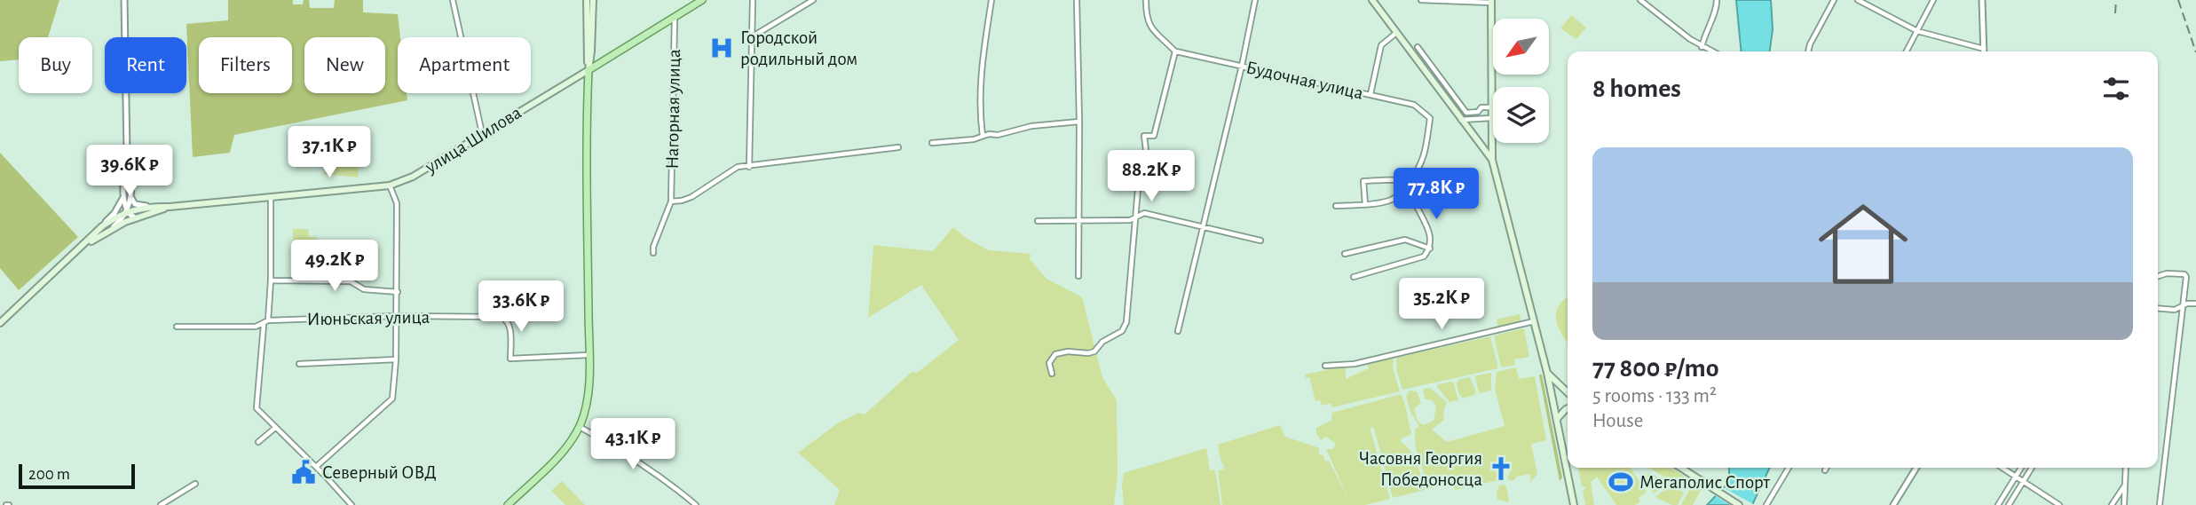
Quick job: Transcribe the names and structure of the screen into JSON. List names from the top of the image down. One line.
{"streets":{"main road":["улица Шилова"],"street":["Будочная улица","Нагорная улица","Июньская улица"]},"crossings":[["Нагорная улица","улица Шилова"]],"places":{"hospital":["Городской родильный дом"],"church":["Часовня Георгия Победоносца"],"public building":["Северный ОВД"],"sports":["Мегаполис Спорт"]},"scale_bar":"200 m","north":"bottom left","page":{"chip":["Buy","Rent","Filters","New","Apartment"],"heading":"8 homes","price":["37.1K ₽","39.6K ₽","88.2K ₽","77.8K ₽","49.2K ₽","35.2K ₽","33.6K ₽","43.1K ₽"],"list":[{"name":"77 800 ₽/mo","note":"5 rooms · 133 m² · House"}],"scale":"200 m"}}
